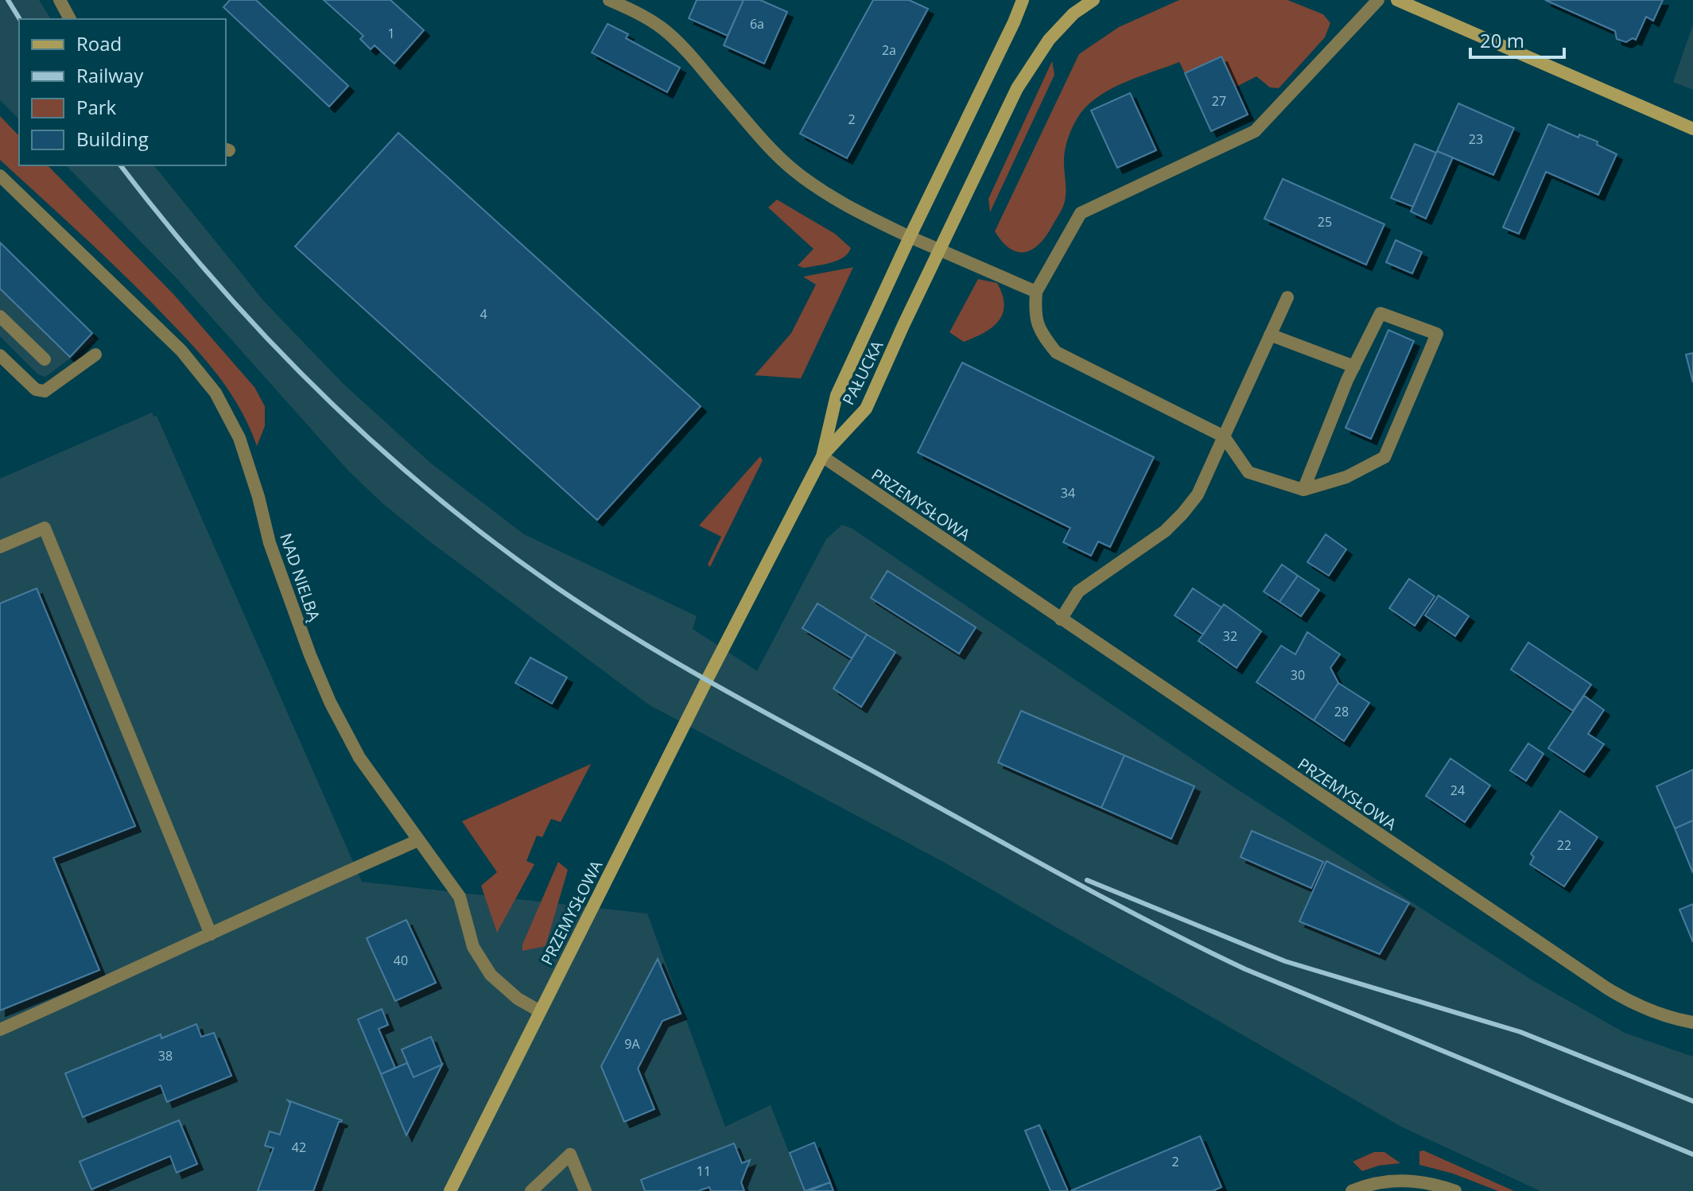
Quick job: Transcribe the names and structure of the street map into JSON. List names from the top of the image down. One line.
{"streets":{"street":["PAŁUCKA","PRZEMYSŁOWA","NAD NIELBĄ"]},"crossings":[["PAŁUCKA","PRZEMYSŁOWA"],["PRZEMYSŁOWA","NAD NIELBĄ"]],"house_numbers":["6a","1","2a","27","2","23","25","4","34","32","30","28","24","22","40","9A","38","42","2","11"],"legend":["Road","Railway","Park","Building"],"scale_bar":"20 m"}
